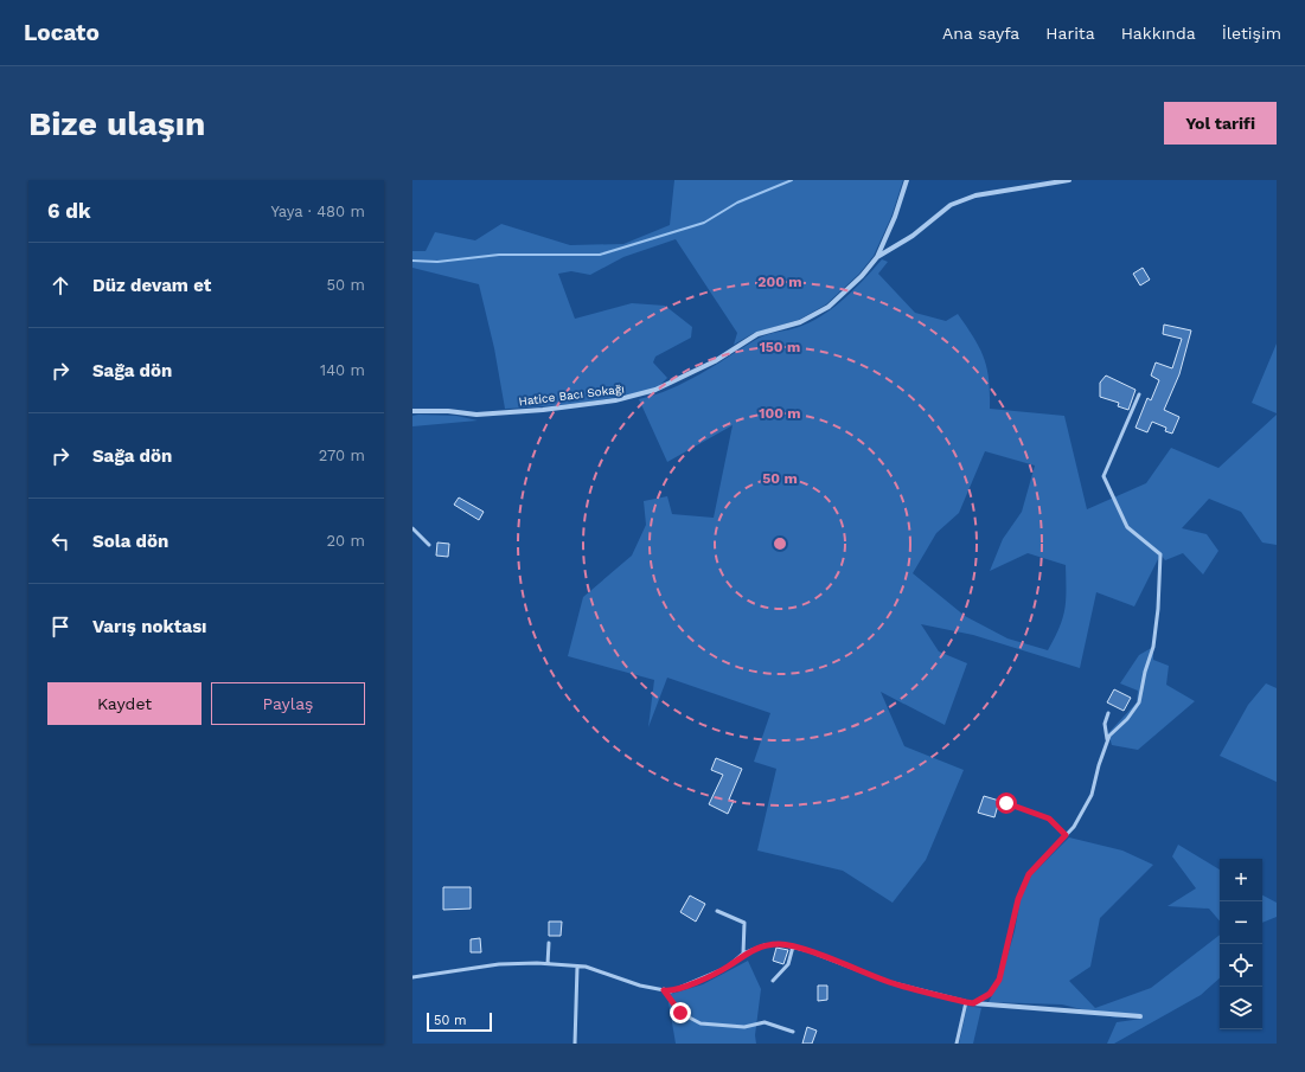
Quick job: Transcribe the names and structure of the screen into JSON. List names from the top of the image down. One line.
{"streets":{"street":["Hatice Bacı Sokağı"]},"scale_bar":"50 m","page":{"header":"Locato","nav":["Ana sayfa","Harita","Hakkında","İletişim"],"buttons":["Yol tarifi",["Kaydet","Paylaş"]],"title":"Bize ulaşın","heading":["6 dk","Yaya · 480 m"],"list":[["Düz devam et","50 m"],["Sağa dön","140 m"],["Sağa dön","270 m"],["Sola dön","20 m"],"Varış noktası"],"map_buttons":["+","−"],"scale":"50 m"},"rings":["200 m","150 m","100 m","50 m"]}
